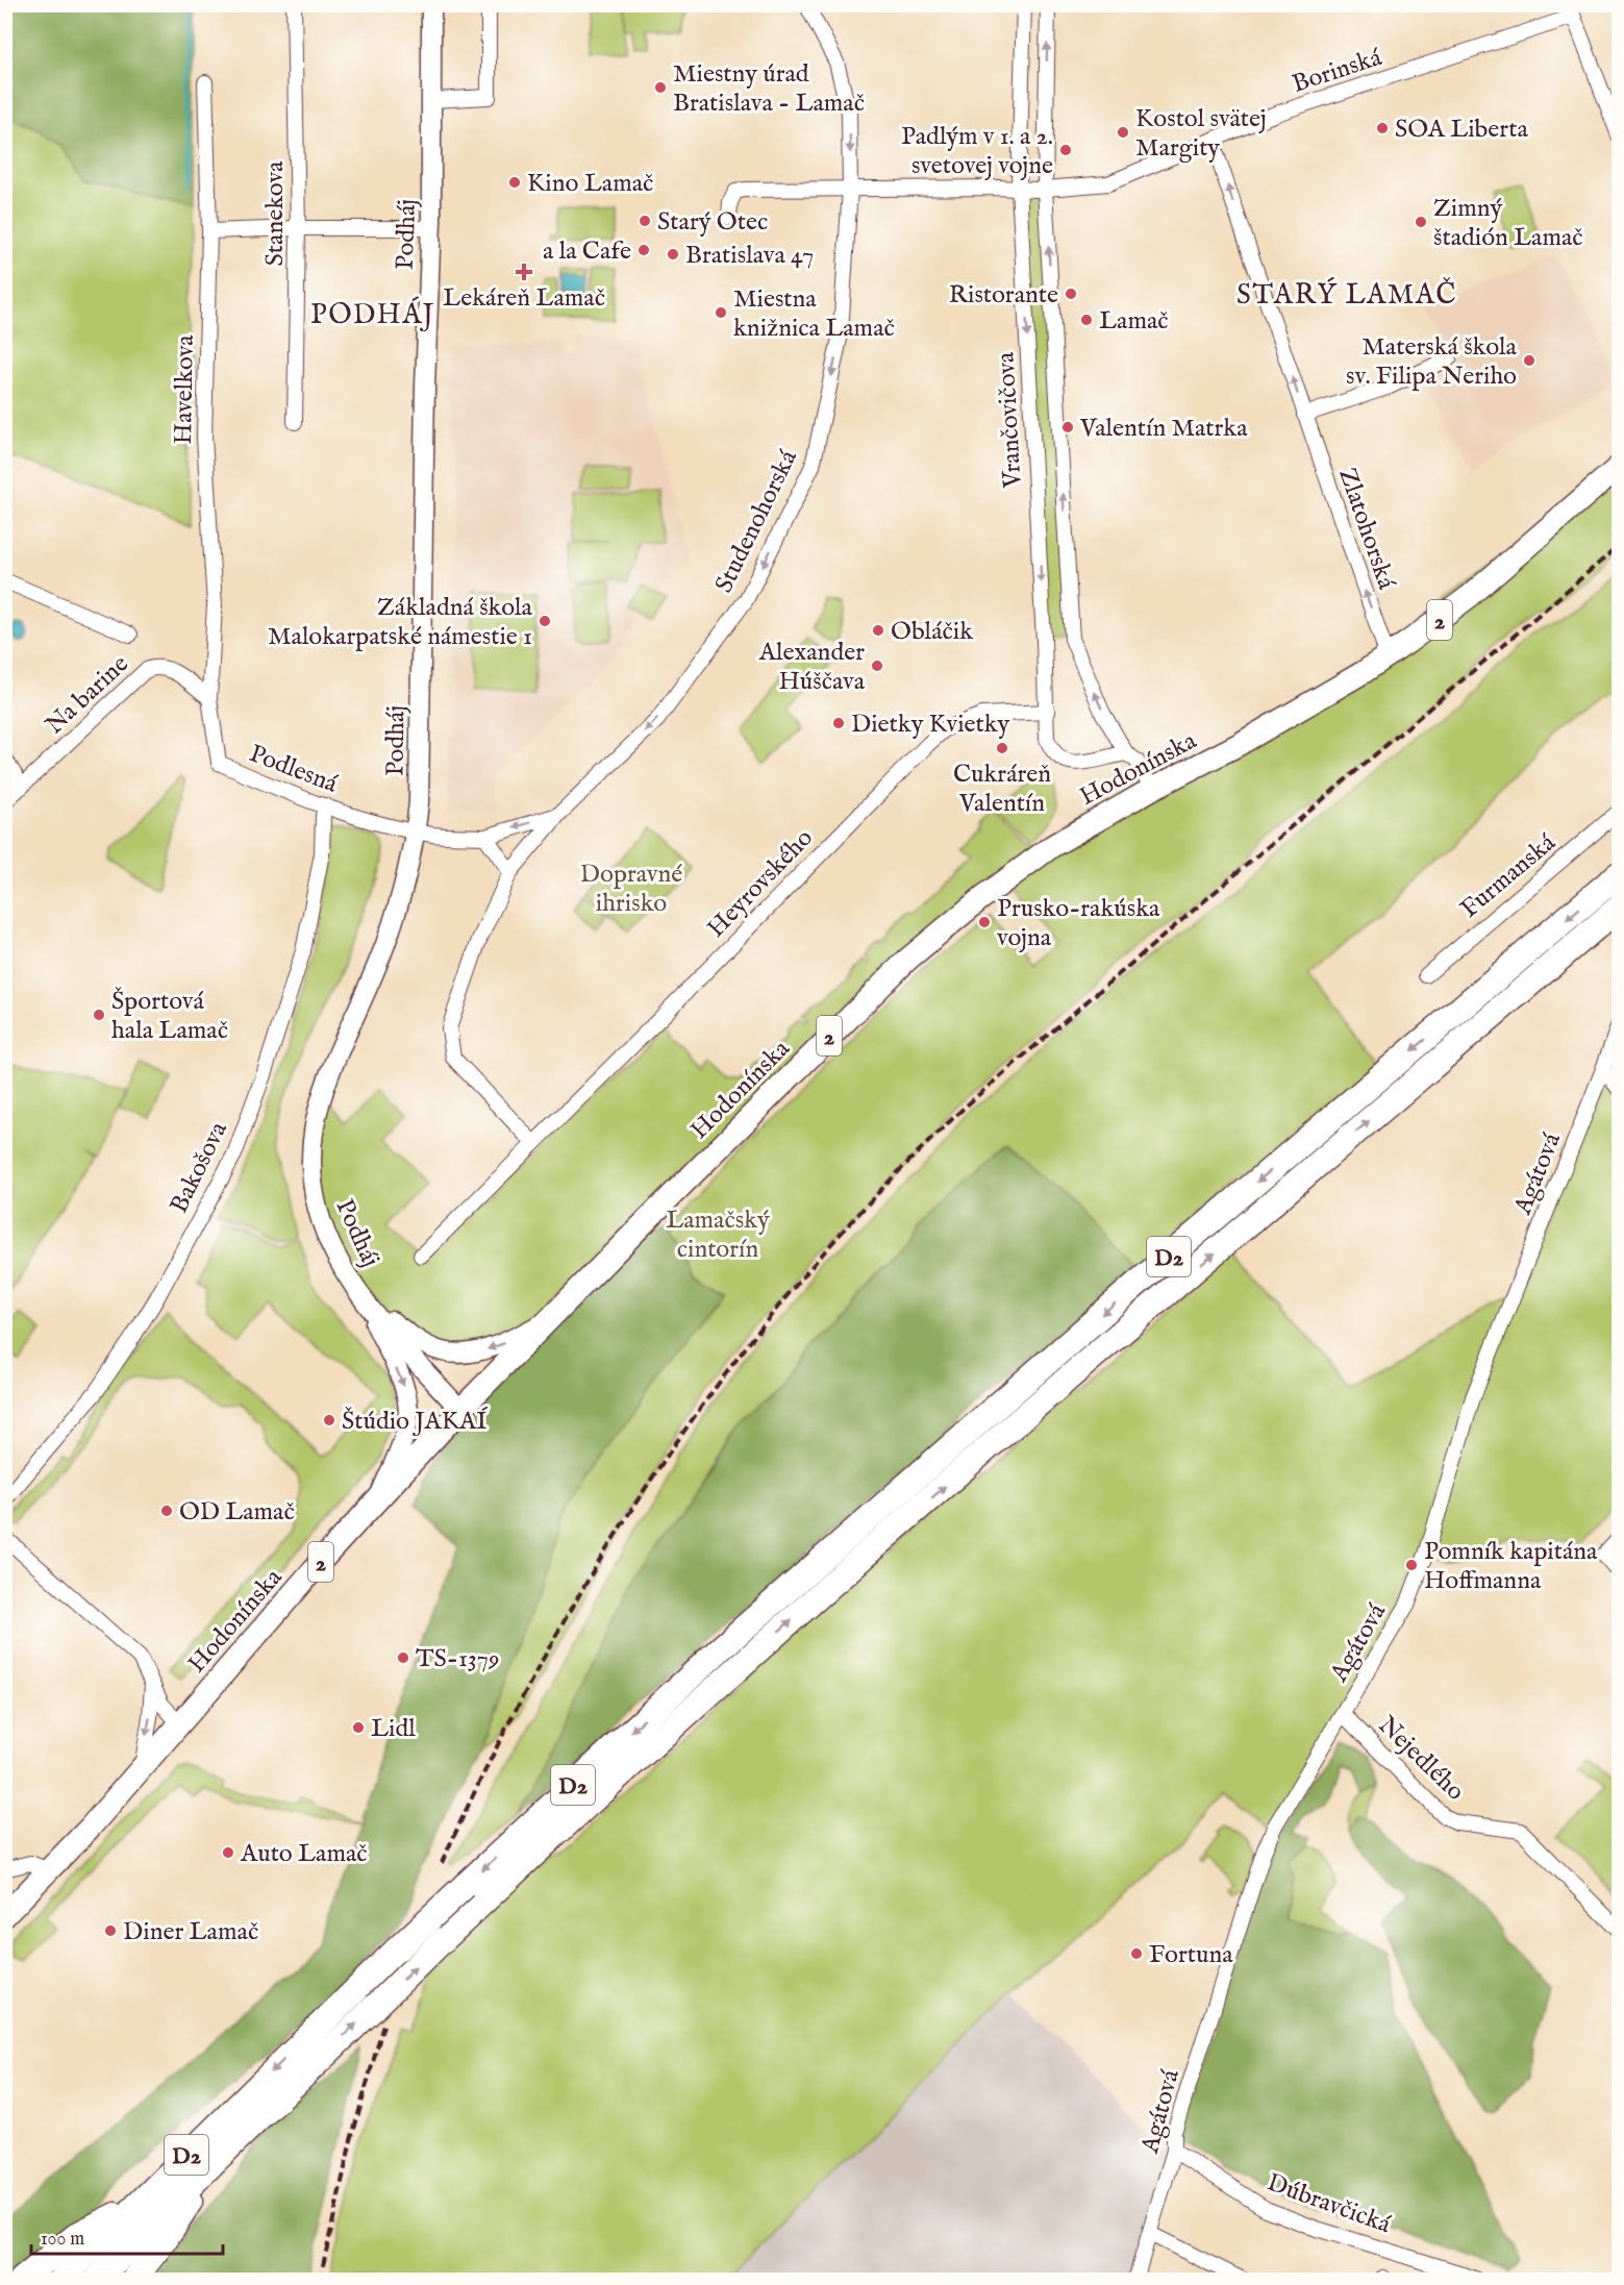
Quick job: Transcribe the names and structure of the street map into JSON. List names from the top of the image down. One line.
{"streets":{"highway":["D2"],"main road":["2","Hodonínska"],"street":["Borinská","Stanekova","Podháj","Havelkova","Vrančovičova","Studenohorská","Zlatohorská","Na barine","Podlesná","Furmanská","Heyrovského","Bakošova","Agátová","Nejedlého","Dúbravčická"]},"crossings":[["Borinská","Vrančovičova"],["Borinská","Studenohorská"],["Borinská","Zlatohorská"],["Podháj","Studenohorská"],["Podháj","Podlesná"],["Podháj","Hodonínska"],["Havelkova","Na barine"],["Havelkova","Podlesná"],["Vrančovičova","Hodonínska"],["Vrančovičova","Heyrovského"],["Studenohorská","Podlesná"],["Studenohorská","Heyrovského"],["Zlatohorská","Hodonínska"],["Na barine","Podlesná"],["Podlesná","Bakošova"],["Agátová","Nejedlého"],["Agátová","Dúbravčická"]],"one_way":["Studenohorská","Zlatohorská"],"districts":["STARÝ LAMAČ","PODHÁJ"],"parks":["Dopravné ihrisko","Lamačský cintorín"],"places":{"other":["Miestny úrad Bratislava - Lamač","SOA Liberta","Kostol svätej Margity","Padlým v 1. a 2. svetovej vojne","Kino Lamač","Starý Otec","Zimný štadión Lamač","a la Cafe","Bratislava 47","Ristorante","Miestna knižnica Lamač","Lamač","Materská škola sv. Filipa Neriho","Valentín Matrka","Základná škola Malokarpatské námestie 1","Obláčik","Alexander Húščava","Dietky Kvietky","Cukráreň Valentín","Prusko-rakúska vojna","Športová hala Lamač","Štúdio JAKAÍ","OD Lamač","Pomník kapitána Hoffmanna","TS-1379","Lidl","Auto Lamač","Diner Lamač","Fortuna"],"health":["Lekáreň Lamač"]},"scale_bar":"100 m"}
